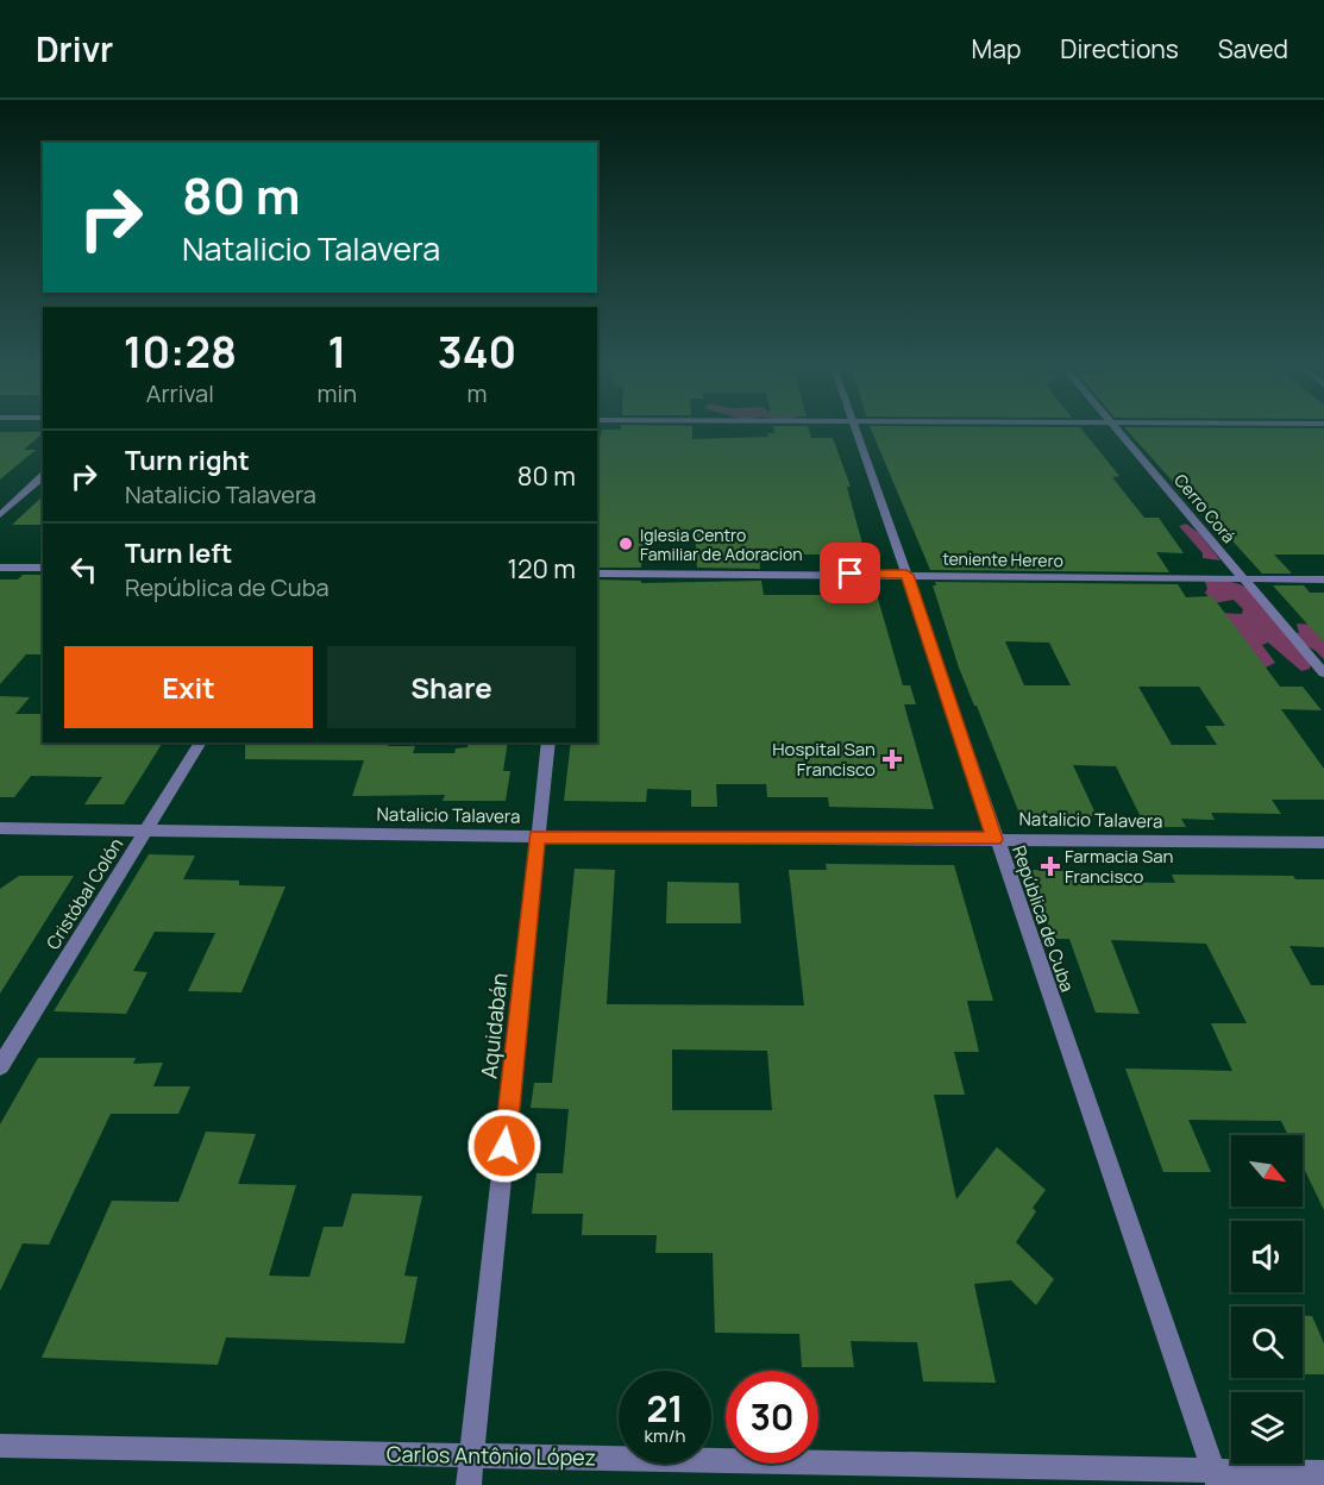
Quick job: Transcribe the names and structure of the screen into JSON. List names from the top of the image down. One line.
{"streets":{"street":["Cerro Corá","teniente Herero","Natalicio Talavera","Cristóbal Colón","República de Cuba","Aquidabán","Carlos Antônio López"]},"crossings":[["Cerro Corá","teniente Herero"],["teniente Herero","República de Cuba"],["Natalicio Talavera","Cristóbal Colón"],["Natalicio Talavera","República de Cuba"],["Natalicio Talavera","Aquidabán"],["República de Cuba","Carlos Antônio López"],["Aquidabán","Carlos Antônio López"]],"places":{"other":["Iglesia Centro Familiar de Adoracion"],"health":["Hospital San Francisco","Farmacia San Francisco"]},"north":"bottom right","page":{"header":"Drivr","nav":["Map","Directions","Saved"],"turn":["80 m","Natalicio Talavera"],"eta":["10:28","Arrival","1","min","340","m"],"list":[{"name":"Turn right","note":"Natalicio Talavera","value":"80 m"},{"name":"Turn left","note":"República de Cuba","value":"120 m"}],"buttons":["Exit","Share"],"speed":"21 km/h","limit":"30"}}
